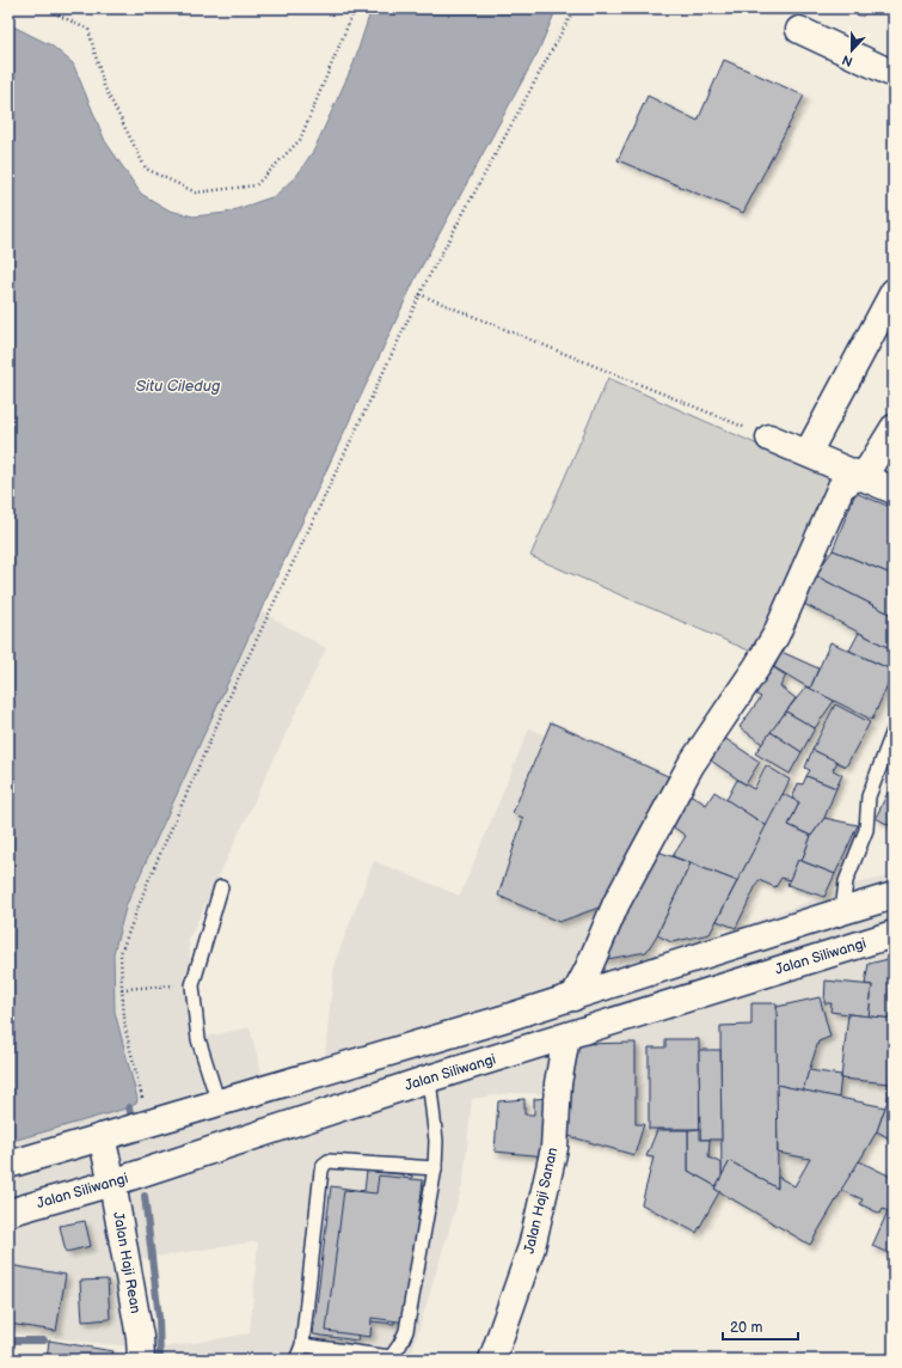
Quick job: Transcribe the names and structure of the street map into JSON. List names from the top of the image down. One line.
{"streets":{"main road":["Jalan Siliwangi","Jalan Haji Sanan","Jalan Haji Rean"]},"crossings":[["Jalan Siliwangi","Jalan Haji Sanan"],["Jalan Siliwangi","Jalan Haji Rean"]],"water":["Situ Ciledug"],"scale_bar":"20 m","north":"bottom"}
